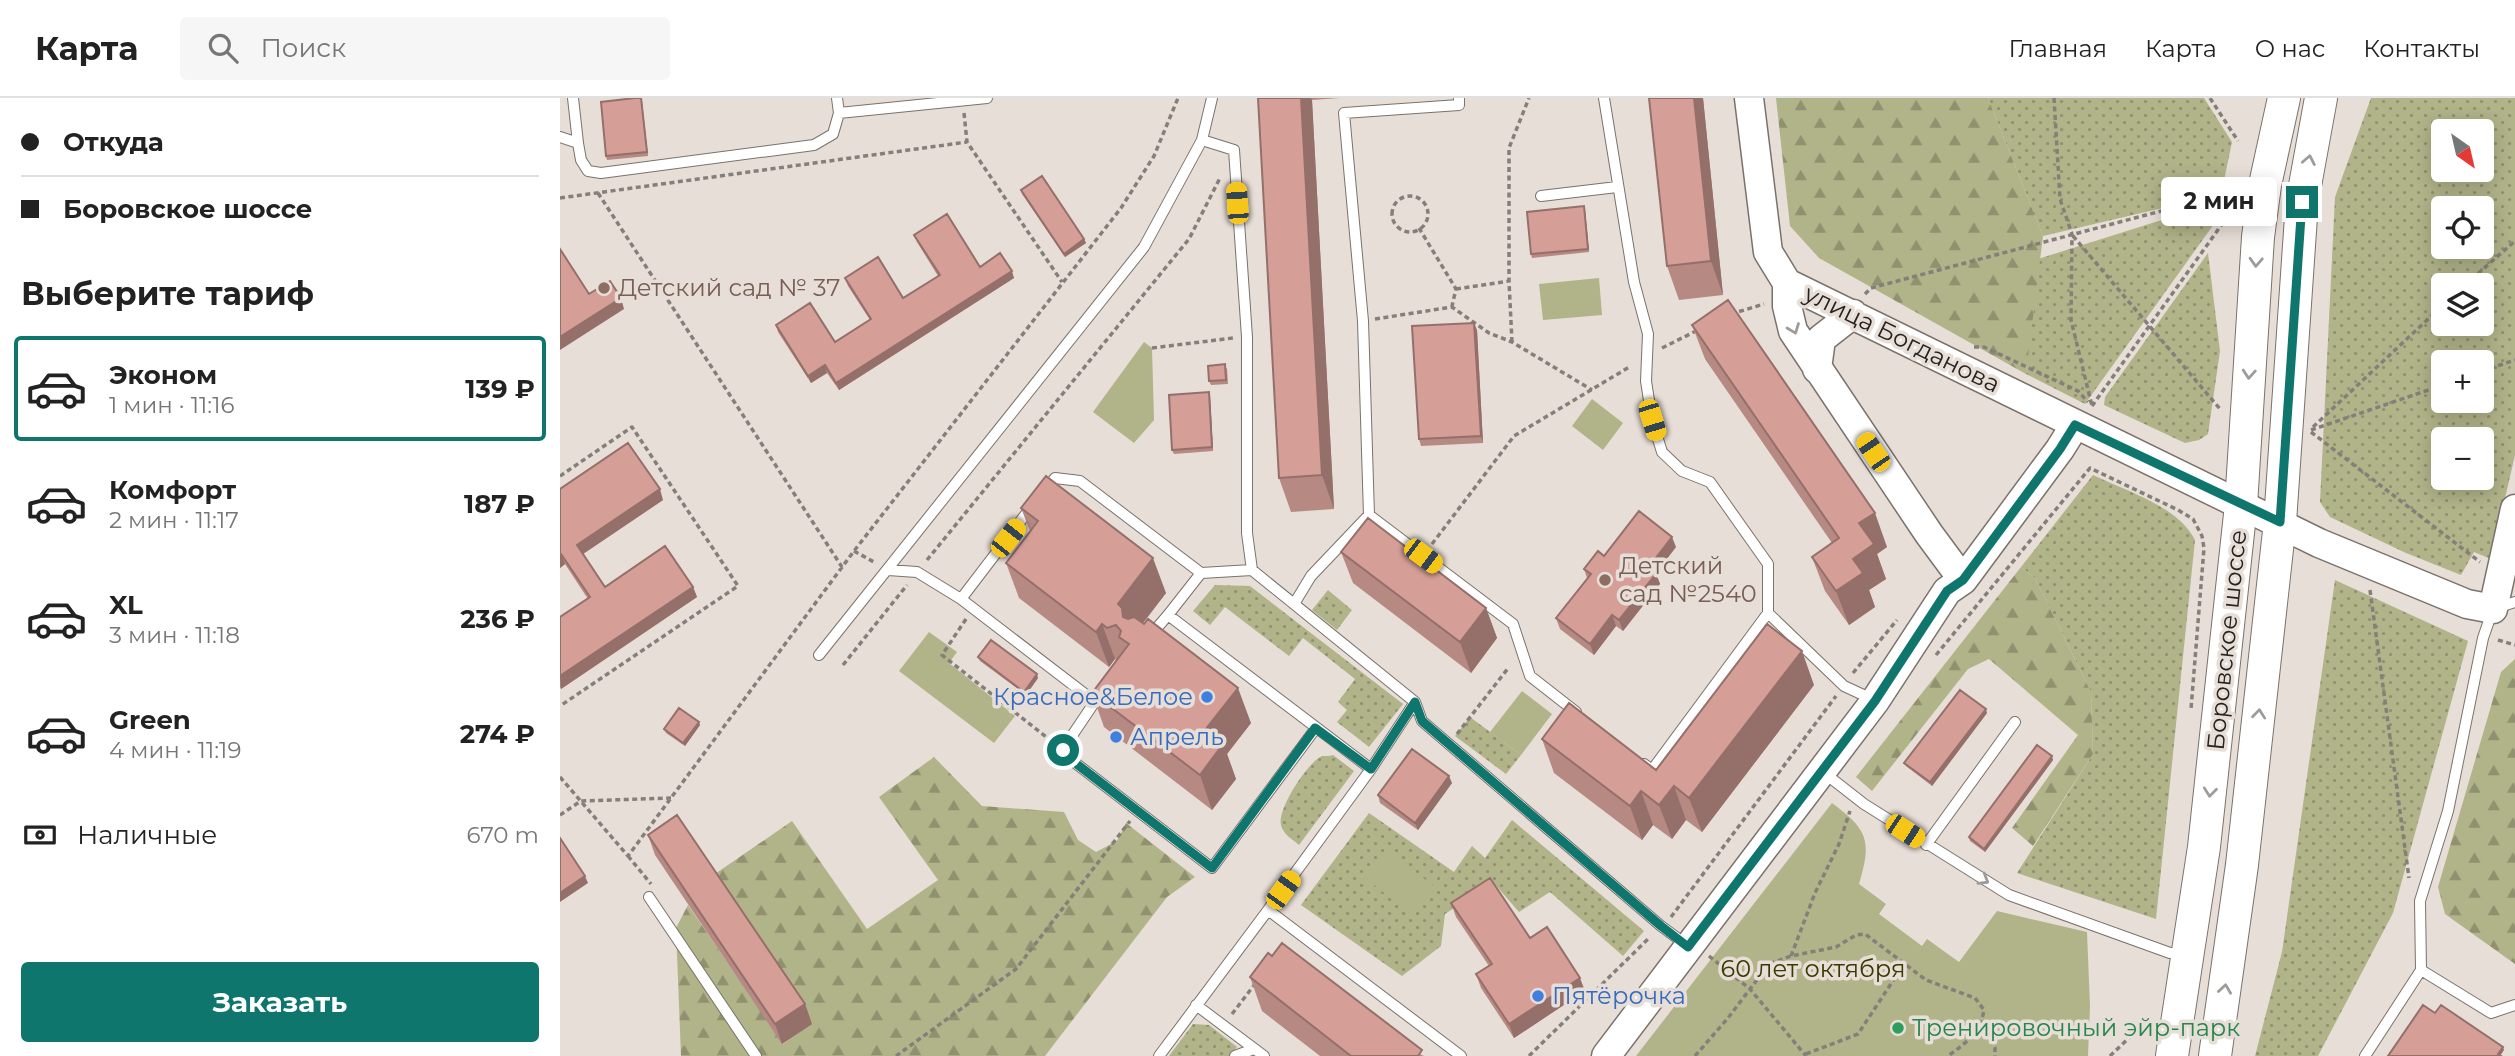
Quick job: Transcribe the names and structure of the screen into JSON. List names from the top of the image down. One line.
{"streets":{"main road":["Боровское шоссе"],"street":["улица Богданова"]},"crossings":[["улица Богданова","Боровское шоссе"]],"parks":["60 лет октября"],"places":["Детский сад № 37","Детский сад №2540","Красное&Белое","Апрель","Пятёрочка","Тренировочный эйр-парк"],"north":"bottom right","page":{"header":"Карта","search":"Поиск","nav":["Главная","Карта","О нас","Контакты"],"banner":["Откуда","Боровское шоссе"],"map_buttons":["+","−"],"bubble":"2 мин","heading":"Выберите тариф","list":[{"name":"Эконом","note":"1 мин · 11:16","value":"139 ₽"},{"name":"Комфорт","note":"2 мин · 11:17","value":"187 ₽"},{"name":"XL","note":"3 мин · 11:18","value":"236 ₽"},{"name":"Green","note":"4 мин · 11:19","value":"274 ₽"}],"pay":["Наличные","670 m"],"buttons":"Заказать"}}
